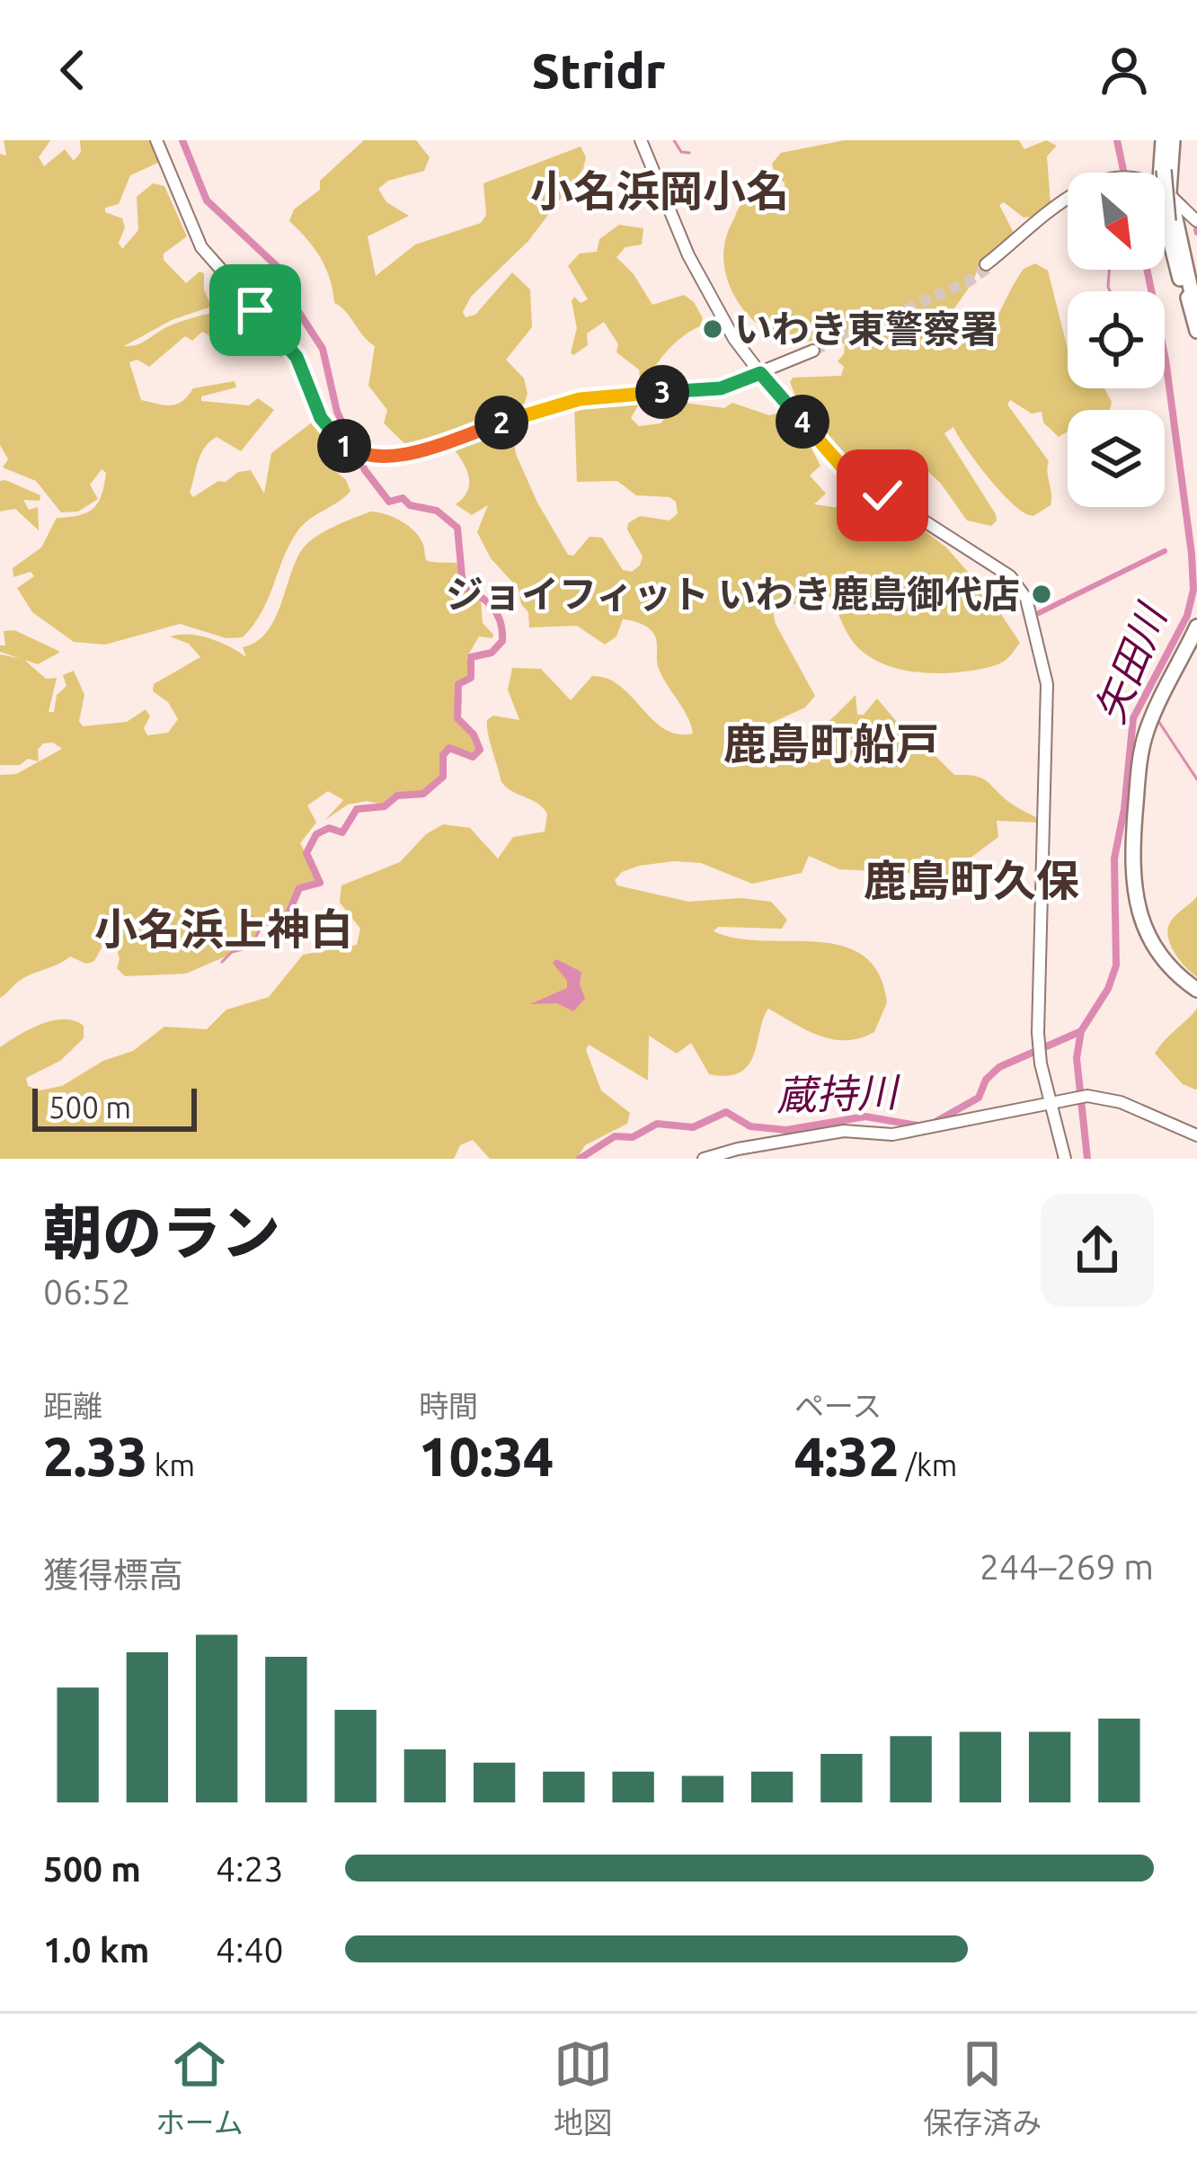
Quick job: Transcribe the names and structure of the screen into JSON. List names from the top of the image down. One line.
{"districts":["小名浜岡小名","鹿島町船戸","鹿島町久保","小名浜上神白"],"water":["矢田川","蔵持川"],"places":["いわき東警察署","ジョイフィット いわき鹿島御代店"],"scale_bar":"500 m","north":"bottom right","page":{"header":"Stridr","pins":["3","4","2","1"],"scale":"500 m","heading":["朝のラン","06:52"],"stats":[["距離","2.33 km"],["時間","10:34"],["ペース","4:32 /km"]],"chart":["獲得標高","244–269 m"],"list":[{"name":"500 m","note":"4:23"},{"name":"1.0 km","note":"4:40"}],"tabs":["ホーム","地図","保存済み"]}}
